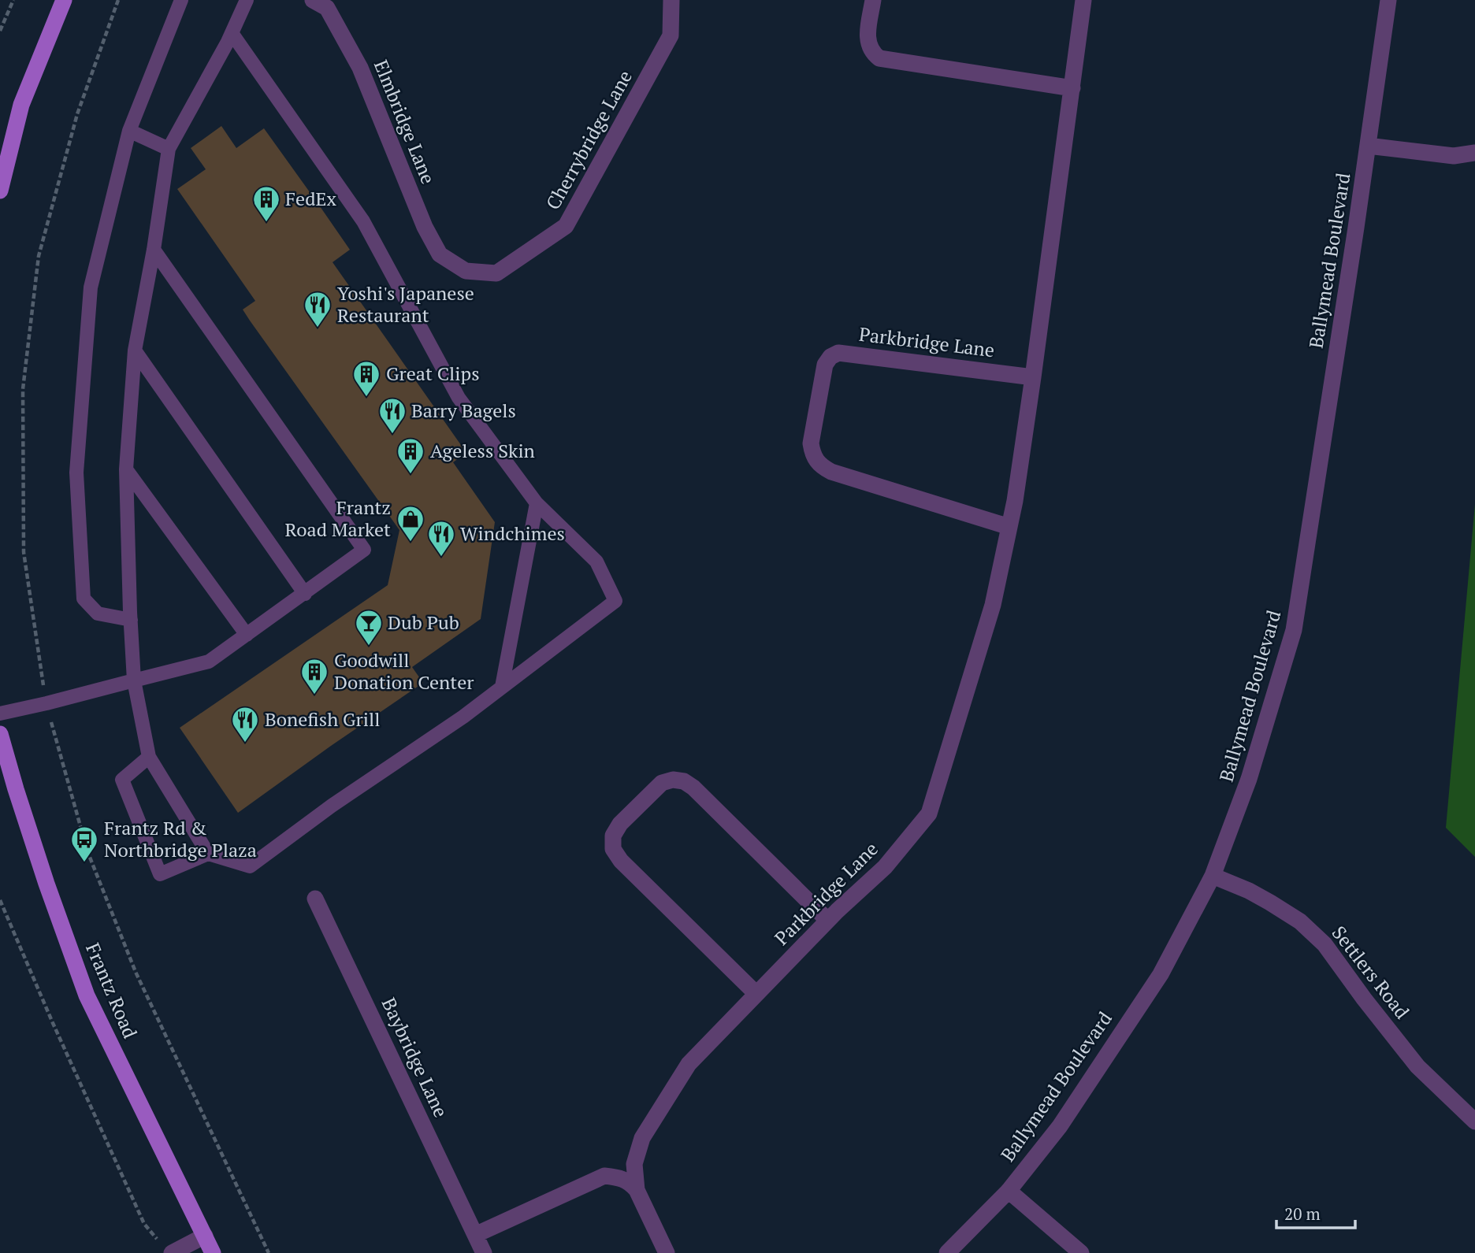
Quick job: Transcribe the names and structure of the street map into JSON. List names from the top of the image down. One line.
{"streets":{"main road":["Frantz Road"],"street":["Elmbridge Lane","Cherrybridge Lane","Ballymead Boulevard","Parkbridge Lane","Settlers Road","Baybridge Lane"]},"crossings":[["Elmbridge Lane","Cherrybridge Lane"],["Ballymead Boulevard","Settlers Road"]],"places":{"building":["FedEx","Great Clips","Ageless Skin","Goodwill Donation Center"],"restaurant":["Yoshi's Japanese Restaurant","Barry Bagels","Windchimes","Bonefish Grill"],"shop":["Frantz Road Market"],"bar":["Dub Pub"],"bus stop":["Frantz Rd & Northbridge Plaza"]},"scale_bar":"20 m"}
